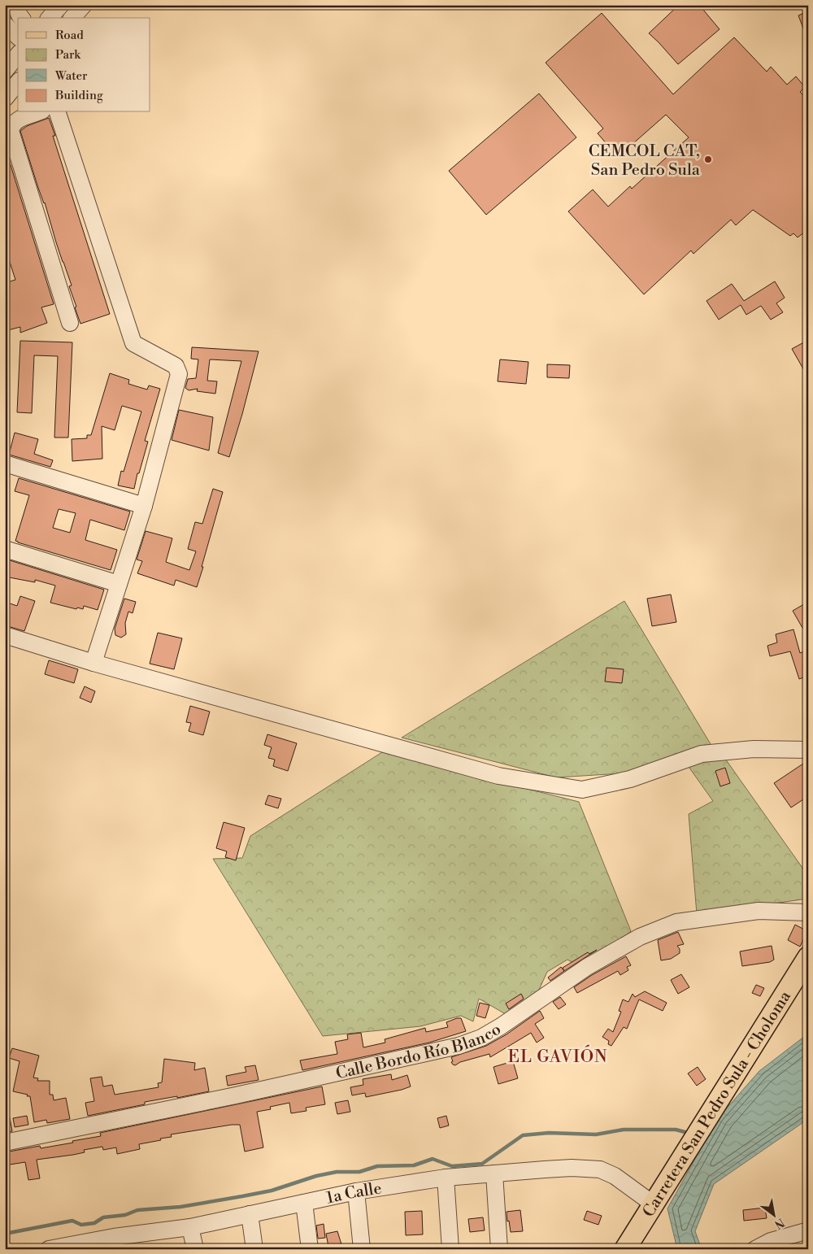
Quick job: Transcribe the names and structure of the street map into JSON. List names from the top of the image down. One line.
{"streets":{"main road":["Carretera San Pedro Sula - Choloma"],"street":["Calle Bordo Río Blanco","1a Calle"]},"crossings":[["Carretera San Pedro Sula - Choloma","1a Calle"]],"districts":["EL GAVIÓN"],"places":["CEMCOL CAT, San Pedro Sula"],"legend":["Road","Park","Water","Building"],"north":"bottom right"}
